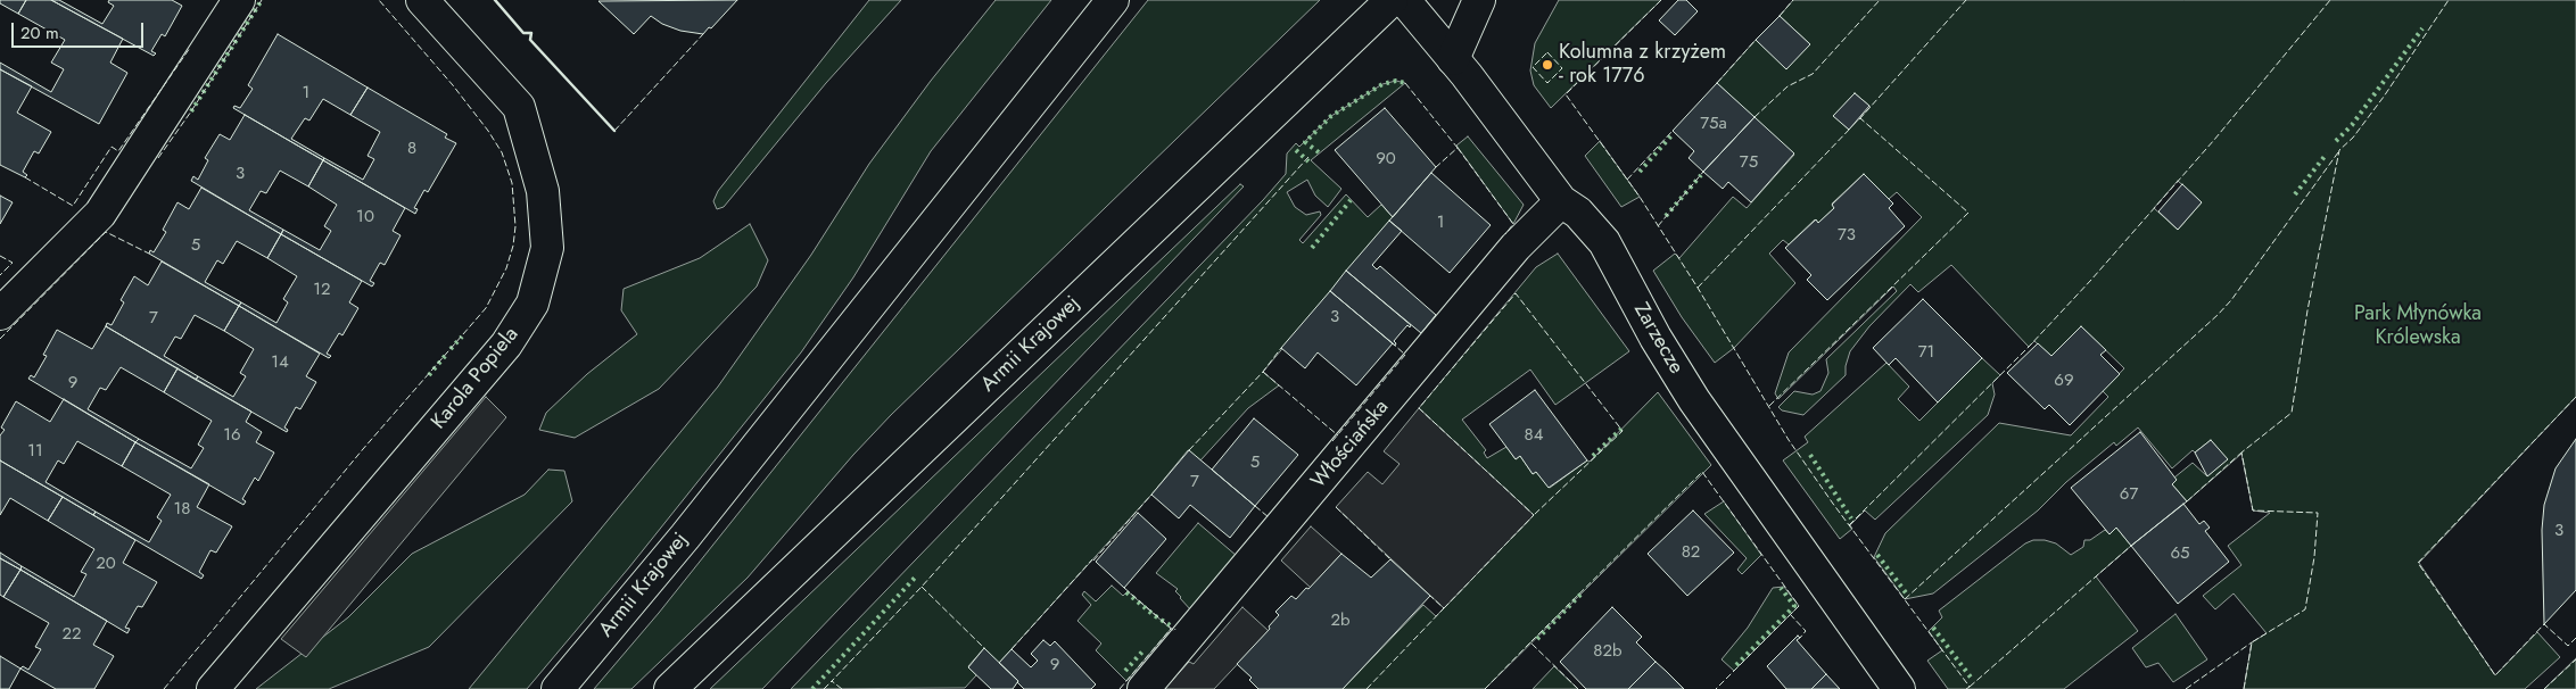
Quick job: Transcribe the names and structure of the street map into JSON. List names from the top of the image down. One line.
{"streets":{"street":["Zarzecze","Armii Krajowej","Karola Popiela","Włościańska"]},"crossings":[["Zarzecze","Włościańska"]],"parks":["Park Młynówka Królewska"],"places":["Kolumna z krzyżem - rok 1776"],"house_numbers":["1","75a","8","90","75","3","10","1","73","5","12","3","7","71","14","69","9","16","84","11","5","7","67","18","3","82","65","20","2b","22","82b","9"],"scale_bar":"20 m"}
